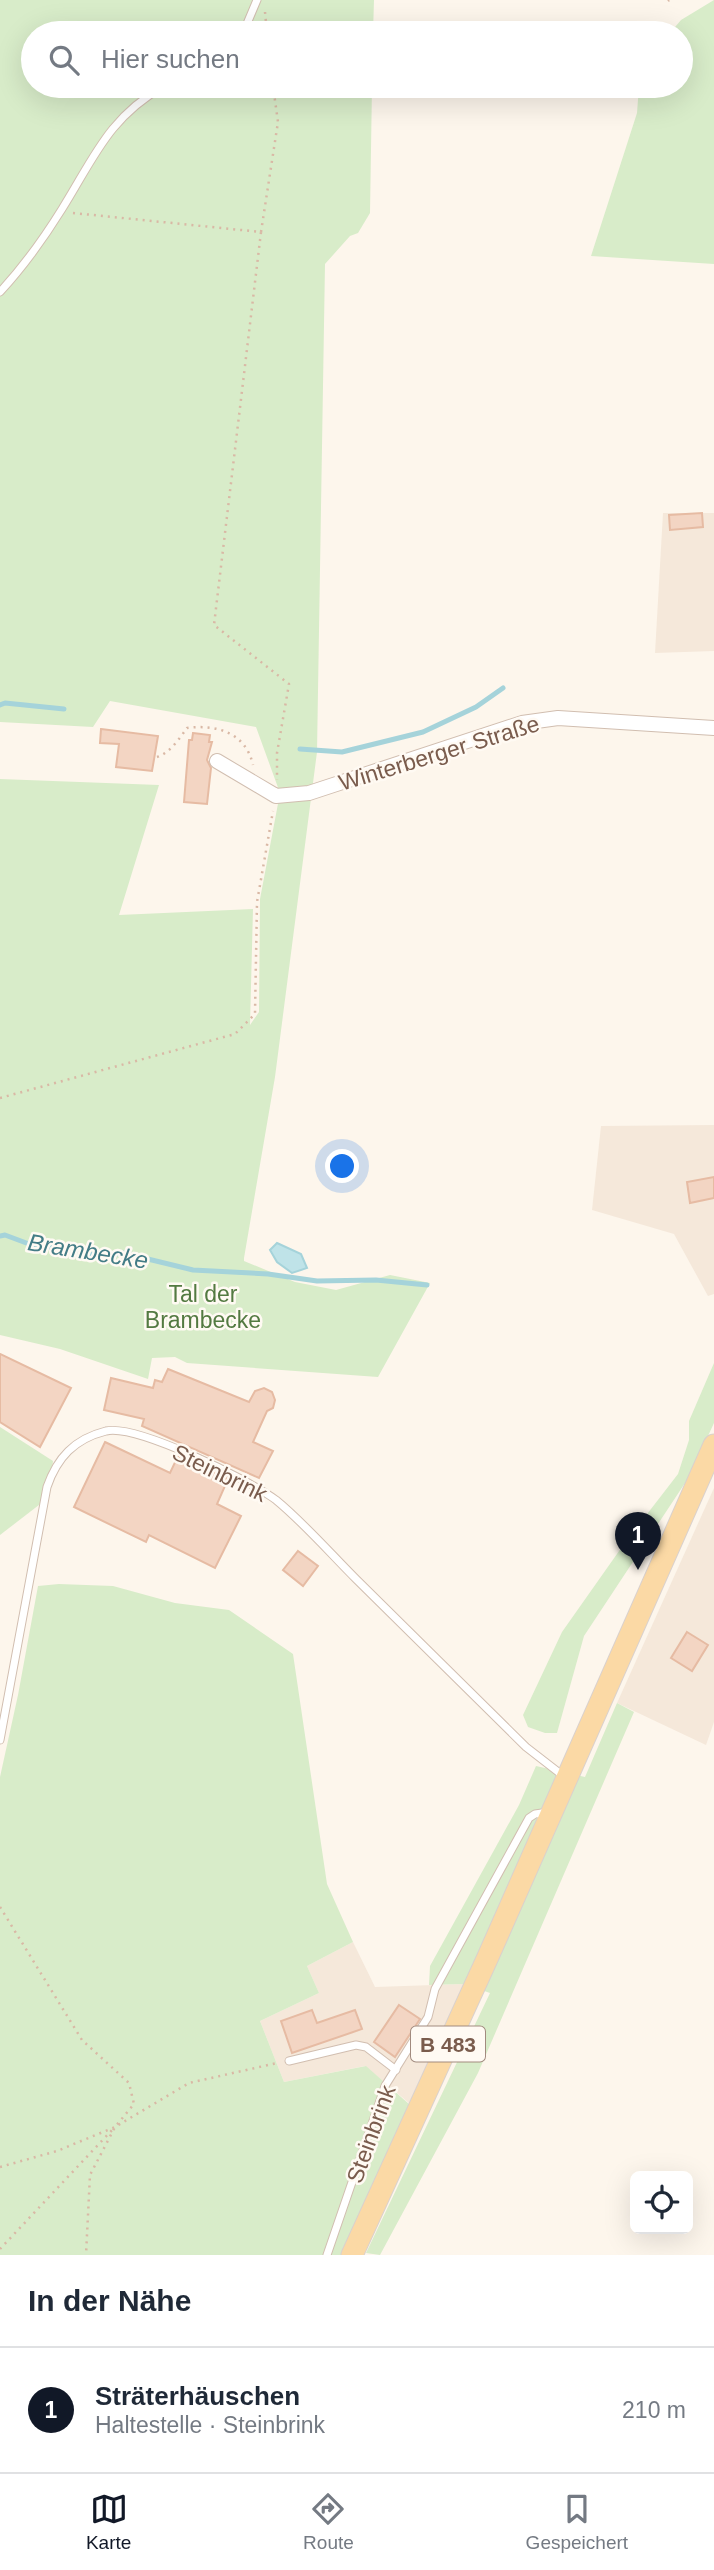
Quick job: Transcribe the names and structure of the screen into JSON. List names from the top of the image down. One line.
{"streets":{"main road":["Steinbrink","B 483"],"street":["Winterberger Straße"]},"water":["Brambecke"],"parks":["Tal der Brambecke"],"page":{"search":"Hier suchen","pins":"1","heading":"In der Nähe","list":[{"mark":"1","name":"Sträterhäuschen","note":"Haltestelle · Steinbrink","value":"210 m"}],"nav":["Karte","Route","Gespeichert"]}}
